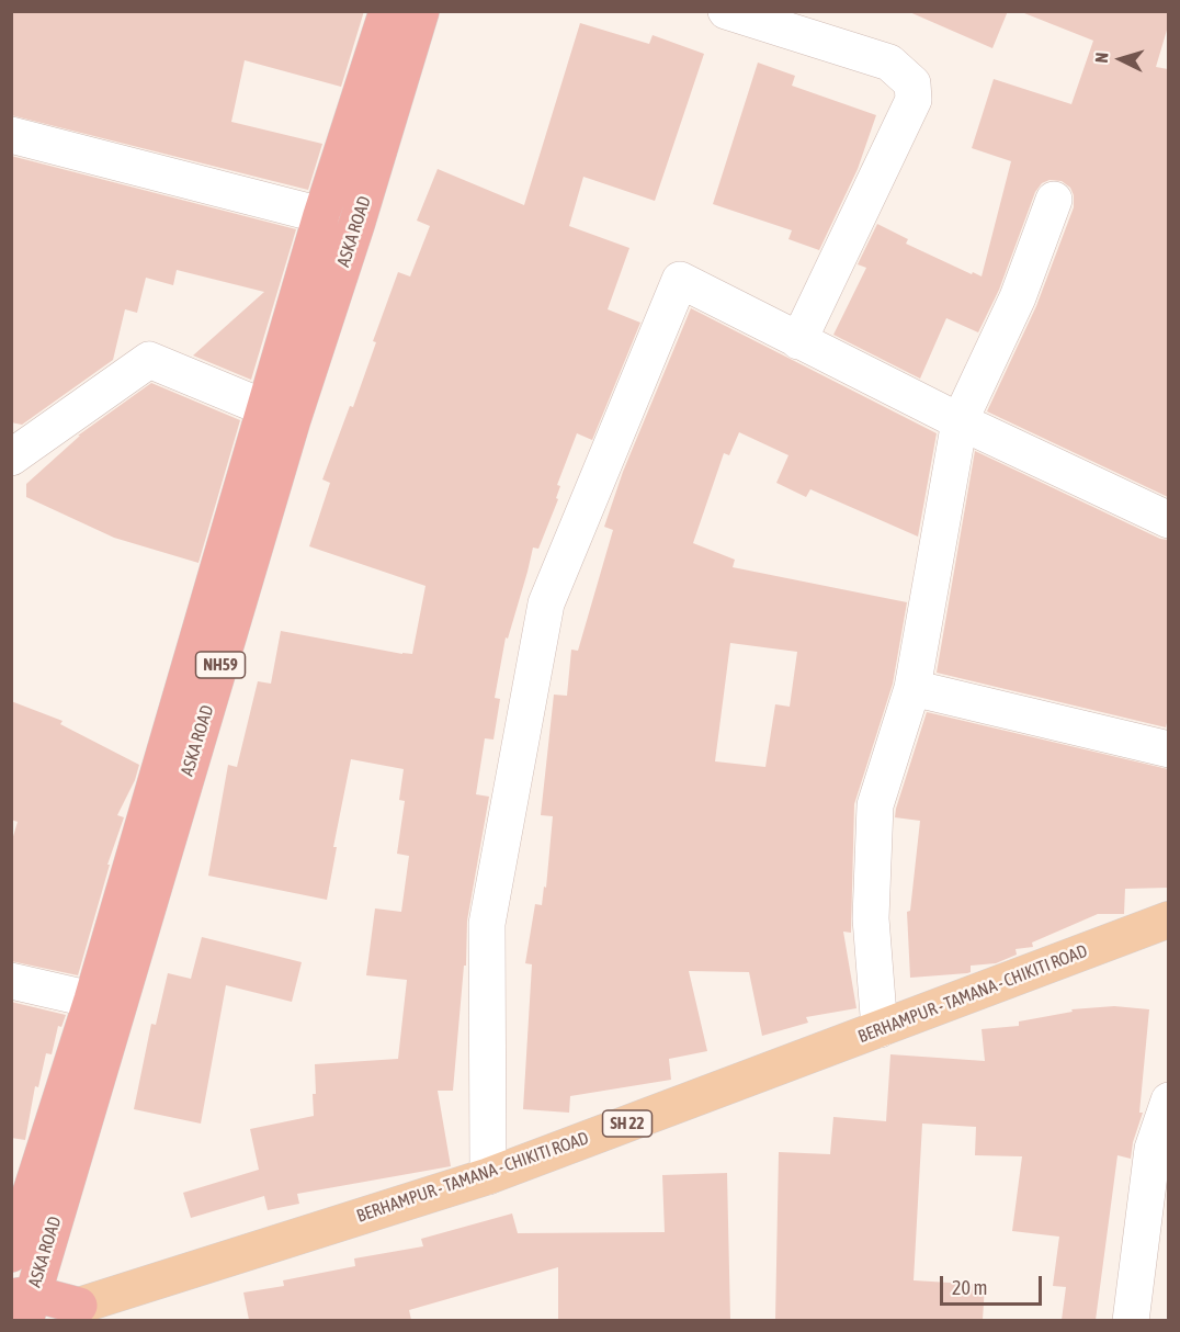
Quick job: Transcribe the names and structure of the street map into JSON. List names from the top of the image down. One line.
{"streets":{"highway":["ASKA ROAD","NH59"],"main road":["BERHAMPUR - TAMANA - CHIKITI ROAD","SH 22"]},"crossings":[["ASKA ROAD","NH59"],["NH59","BERHAMPUR - TAMANA - CHIKITI ROAD"]],"scale_bar":"20 m","north":"left"}
